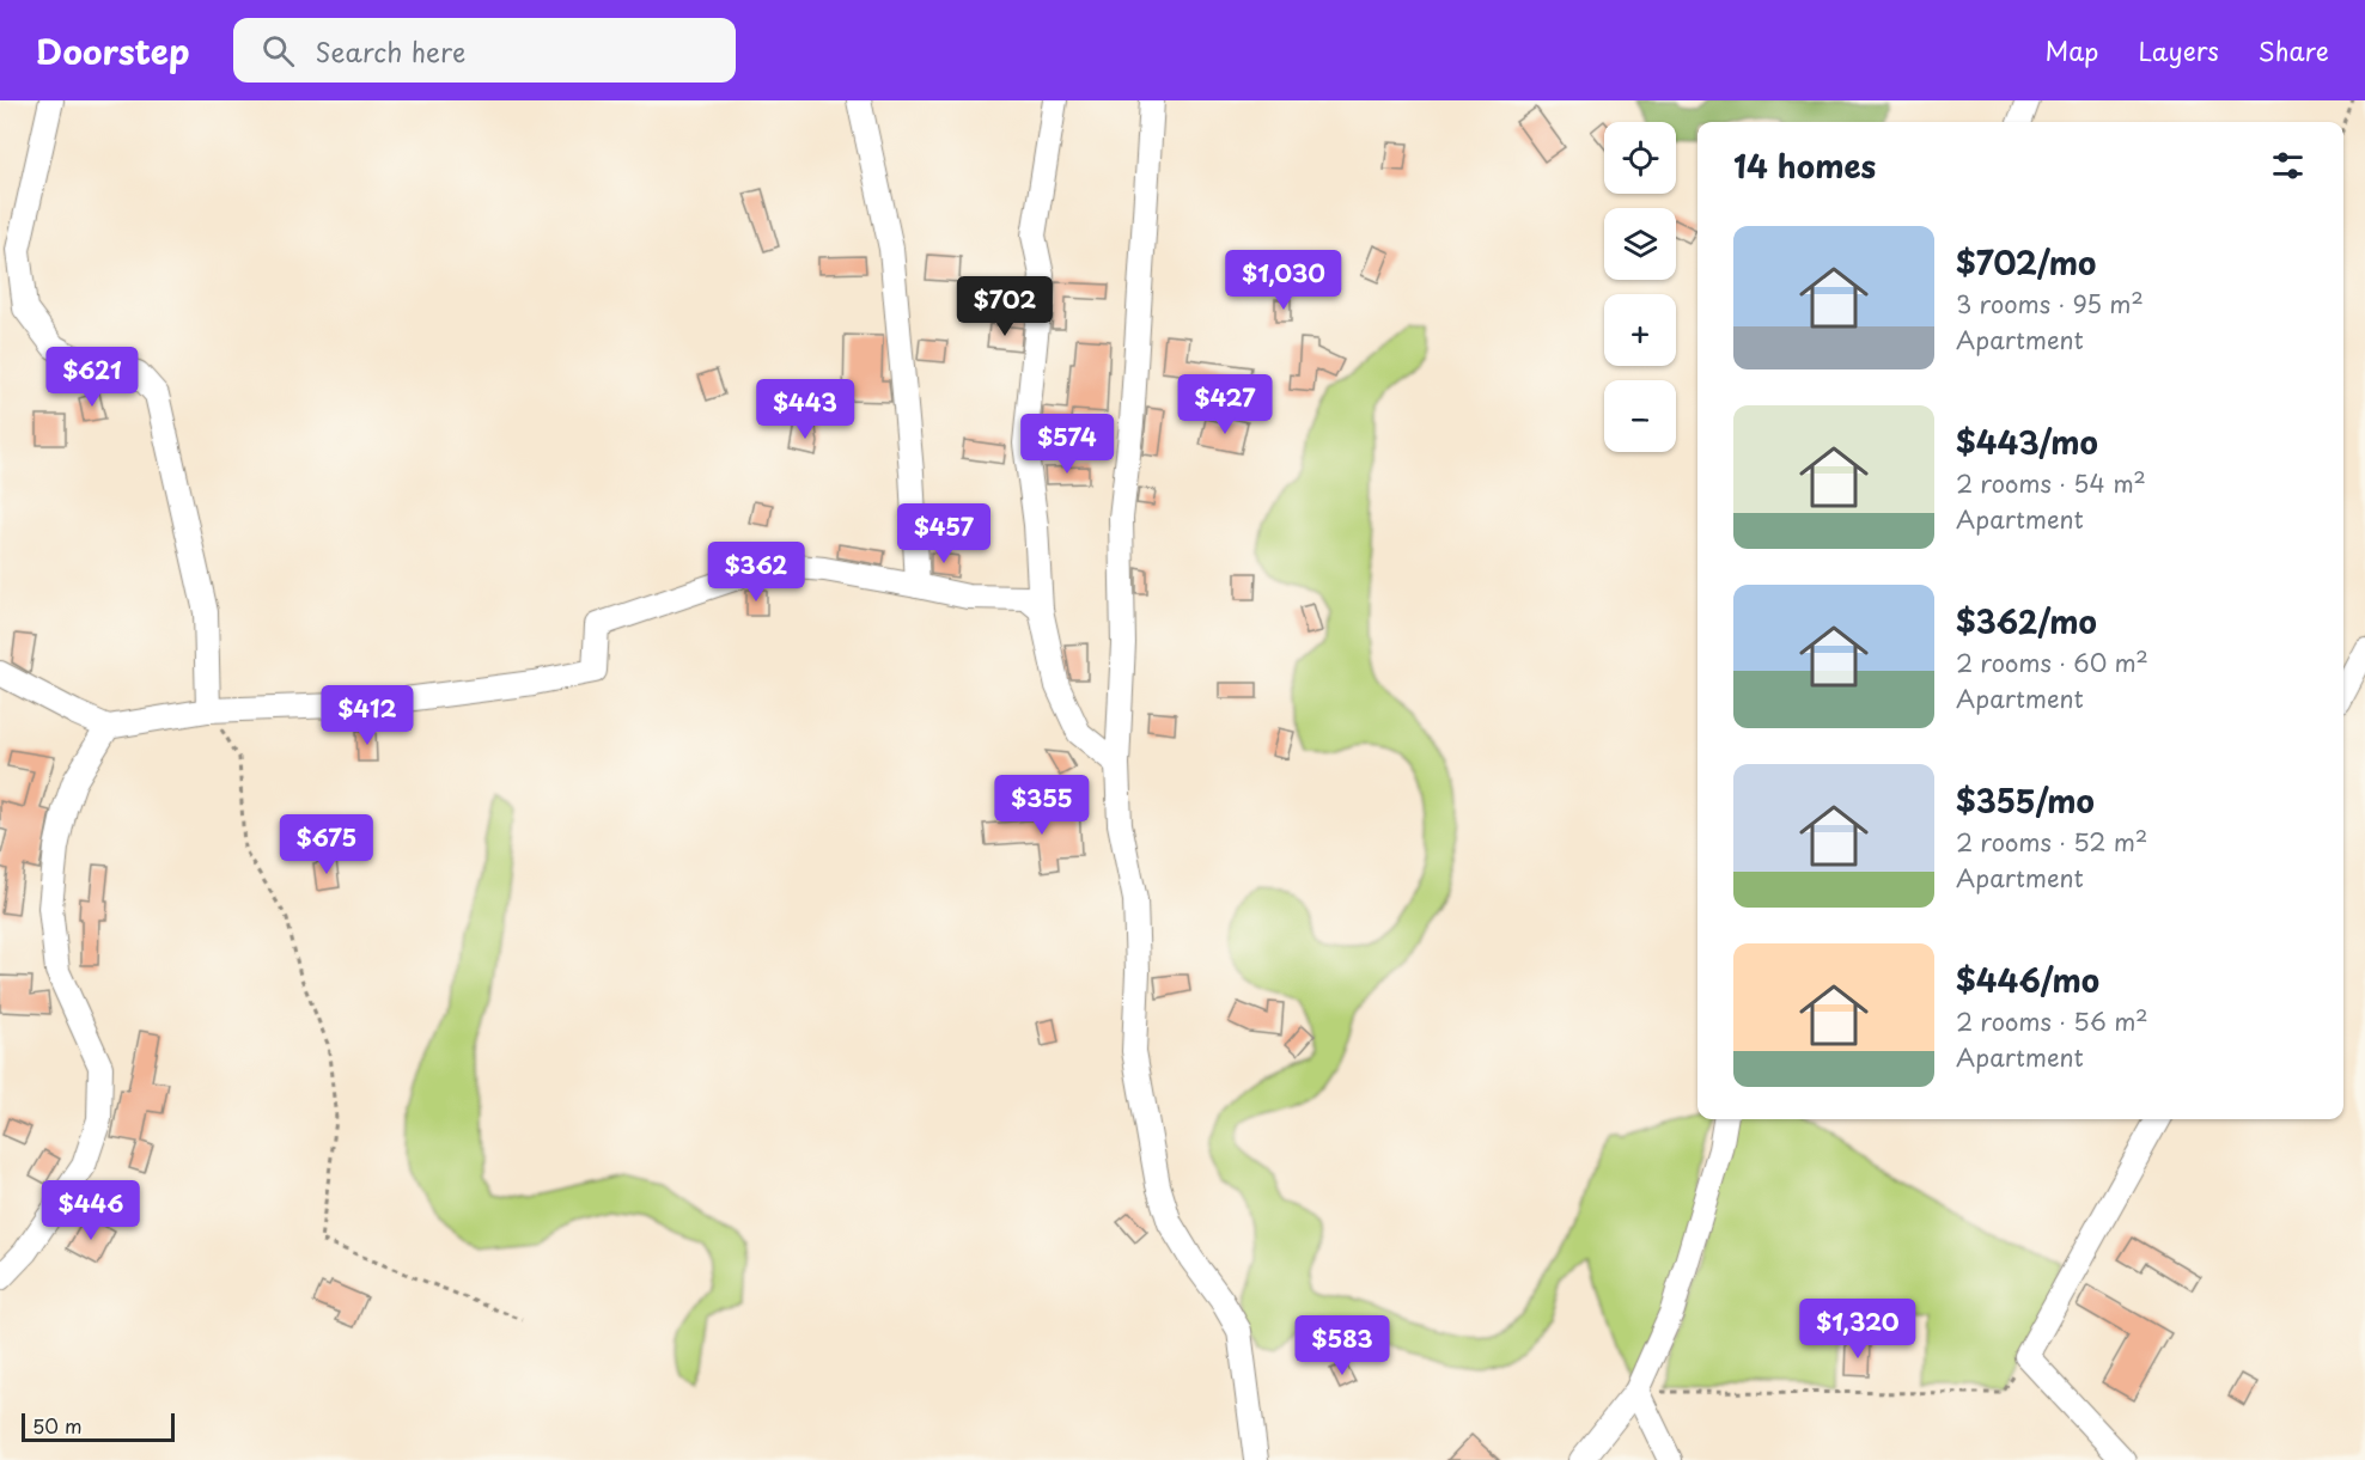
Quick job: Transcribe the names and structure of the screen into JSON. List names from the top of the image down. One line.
{"scale_bar":"50 m","page":{"header":"Doorstep","search":"Search here","nav":["Map","Layers","Share"],"map_buttons":["+","−"],"heading":"14 homes","list":[{"name":"$702/mo","note":"3 rooms · 95 m² · Apartment"},{"name":"$443/mo","note":"2 rooms · 54 m² · Apartment"},{"name":"$362/mo","note":"2 rooms · 60 m² · Apartment"},{"name":"$355/mo","note":"2 rooms · 52 m² · Apartment"},{"name":"$446/mo","note":"2 rooms · 56 m² · Apartment"}],"price":["$1,030","$702","$621","$427","$443","$574","$457","$362","$412","$355","$675","$446","$1,320","$583"],"scale":"50 m"}}
